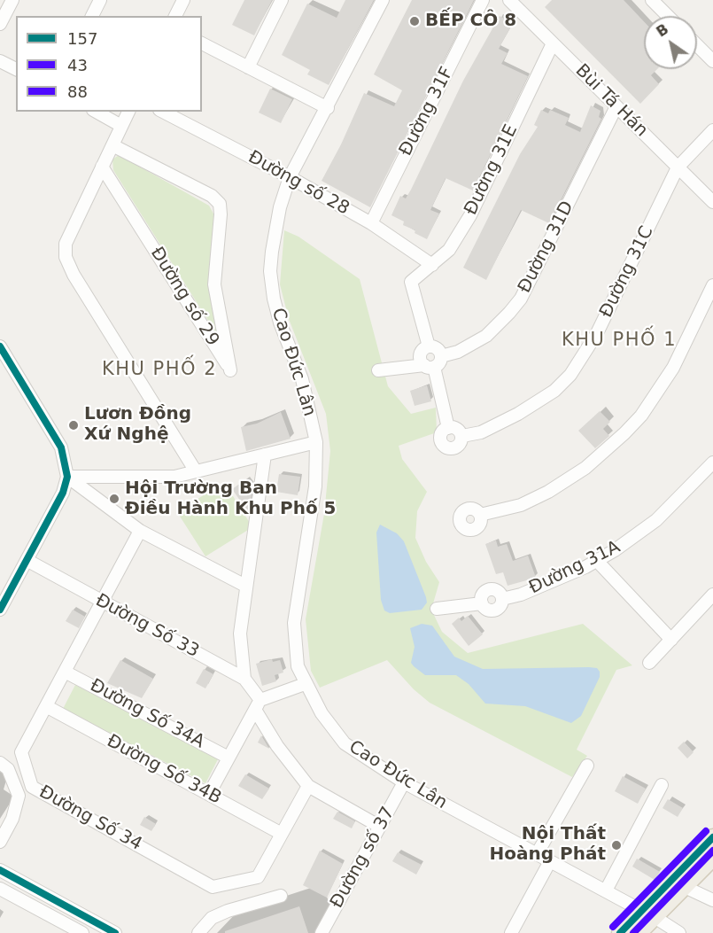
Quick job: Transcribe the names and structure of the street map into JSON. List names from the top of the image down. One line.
{"streets":{"street":["Bùi Tá Hán","Đường 31F","Đường 31E","Đường số 28","Đường 31D","Đường 31C","Đường số 29","Cao Đức Lân","Đường 31A","Đường Số 33","Đường Số 34A","Đường Số 34B","Đường Số 34","Đường số 37"]},"crossings":[["Bùi Tá Hán","Đường 31E"],["Bùi Tá Hán","Đường 31D"],["Bùi Tá Hán","Đường 31C"],["Đường 31F","Đường số 28"],["Đường 31E","Đường số 28"],["Đường 31E","Đường 31D"],["Đường số 28","Cao Đức Lân"],["Cao Đức Lân","Đường số 37"],["Đường Số 33","Đường Số 34"],["Đường Số 34A","Đường Số 34"],["Đường Số 34B","Đường Số 34"]],"districts":["KHU PHỐ 1","KHU PHỐ 2"],"places":["BẾP CÔ 8","Lươn Đồng Xứ Nghệ","Hội Trường Ban Điều Hành Khu Phố 5","Nội Thất Hoàng Phát"],"lines":["transit line 157","transit line 88","transit line 43"],"legend":["157","43","88"],"north":"top left"}
